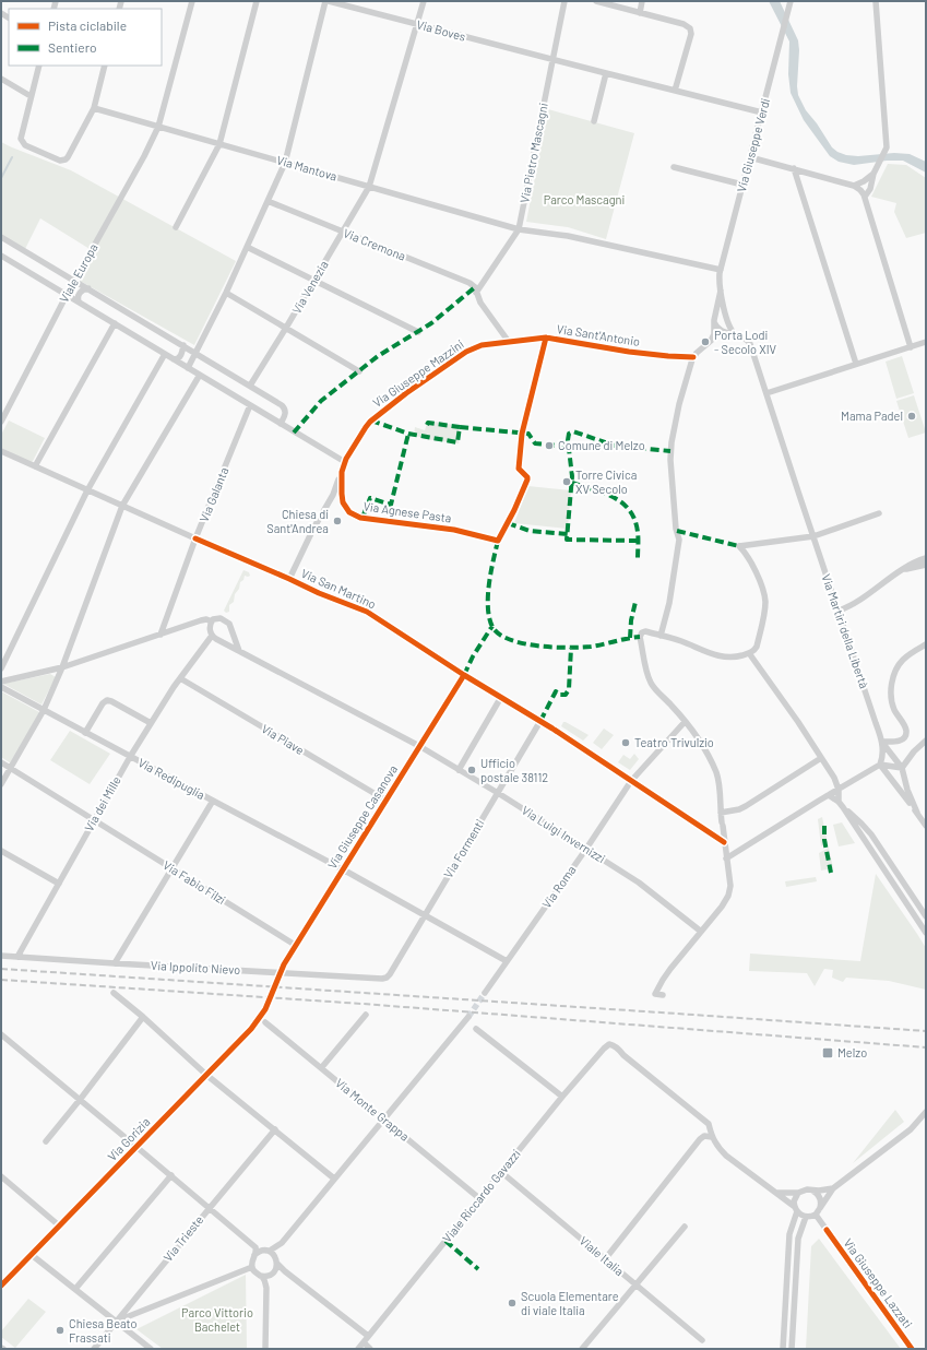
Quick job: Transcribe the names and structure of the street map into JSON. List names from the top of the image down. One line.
{"streets":{"street":["Via Boves","Via Giuseppe Verdi","Via Pietro Mascagni","Via Mantova","Via Cremona","Viale Europa","Via Venezia","Via Sant'Antonio","Via Giuseppe Mazzini","Via Galanta","Via Agnese Pasta","Via San Martino","Via Martiri della Libertà","Via Piave","Via Redipuglia","Via dei Mille","Via Giuseppe Casanova","Via Luigi Invernizzi","Via Formenti","Via Fabio Filzi","Via Roma","Via Ippolito Nievo","Via Monte Grappa","Via Gorizia","Viale Riccardo Gavazzi","Via Trieste","Viale Italia"],"cycle path":["Via Giuseppe Lazzati"]},"crossings":[["Via Boves","Via Giuseppe Verdi"],["Via Boves","Via Pietro Mascagni"],["Via Boves","Via Venezia"],["Via Giuseppe Verdi","Via Mantova"],["Via Pietro Mascagni","Via Mantova"],["Via Pietro Mascagni","Via Cremona"],["Via Mantova","Viale Europa"],["Via Mantova","Via Venezia"],["Via Cremona","Via Venezia"],["Via Cremona","Via Giuseppe Mazzini"],["Via Sant'Antonio","Via Giuseppe Mazzini"],["Via Sant'Antonio","Via Agnese Pasta"],["Via Giuseppe Mazzini","Via Agnese Pasta"],["Via Galanta","Via San Martino"],["Via San Martino","Via Giuseppe Casanova"],["Via San Martino","Via Formenti"],["Via San Martino","Via Roma"],["Via Piave","Via dei Mille"],["Via Piave","Via Giuseppe Casanova"],["Via Redipuglia","Via dei Mille"],["Via Redipuglia","Via Giuseppe Casanova"],["Via Redipuglia","Via Formenti"],["Via Redipuglia","Via Roma"],["Via dei Mille","Via Luigi Invernizzi"],["Via dei Mille","Via Fabio Filzi"],["Via dei Mille","Via Ippolito Nievo"],["Via Giuseppe Casanova","Via Luigi Invernizzi"],["Via Luigi Invernizzi","Via Formenti"],["Via Luigi Invernizzi","Via Roma"],["Via Formenti","Via Ippolito Nievo"],["Via Monte Grappa","Viale Riccardo Gavazzi"],["Viale Riccardo Gavazzi","Viale Italia"]],"parks":["Parco Mascagni","Parco Vittorio Bachelet"],"places":{"other":["Porta Lodi - Secolo XIV","Mama Padel","Comune di Melzo","Torre Civica XV Secolo","Chiesa di Sant'Andrea","Teatro Trivulzio","Ufficio postale 38112","Scuola Elementare di viale Italia","Chiesa Beato Frassati"],"transit":["Melzo"]},"legend":["Pista ciclabile","Sentiero"]}
